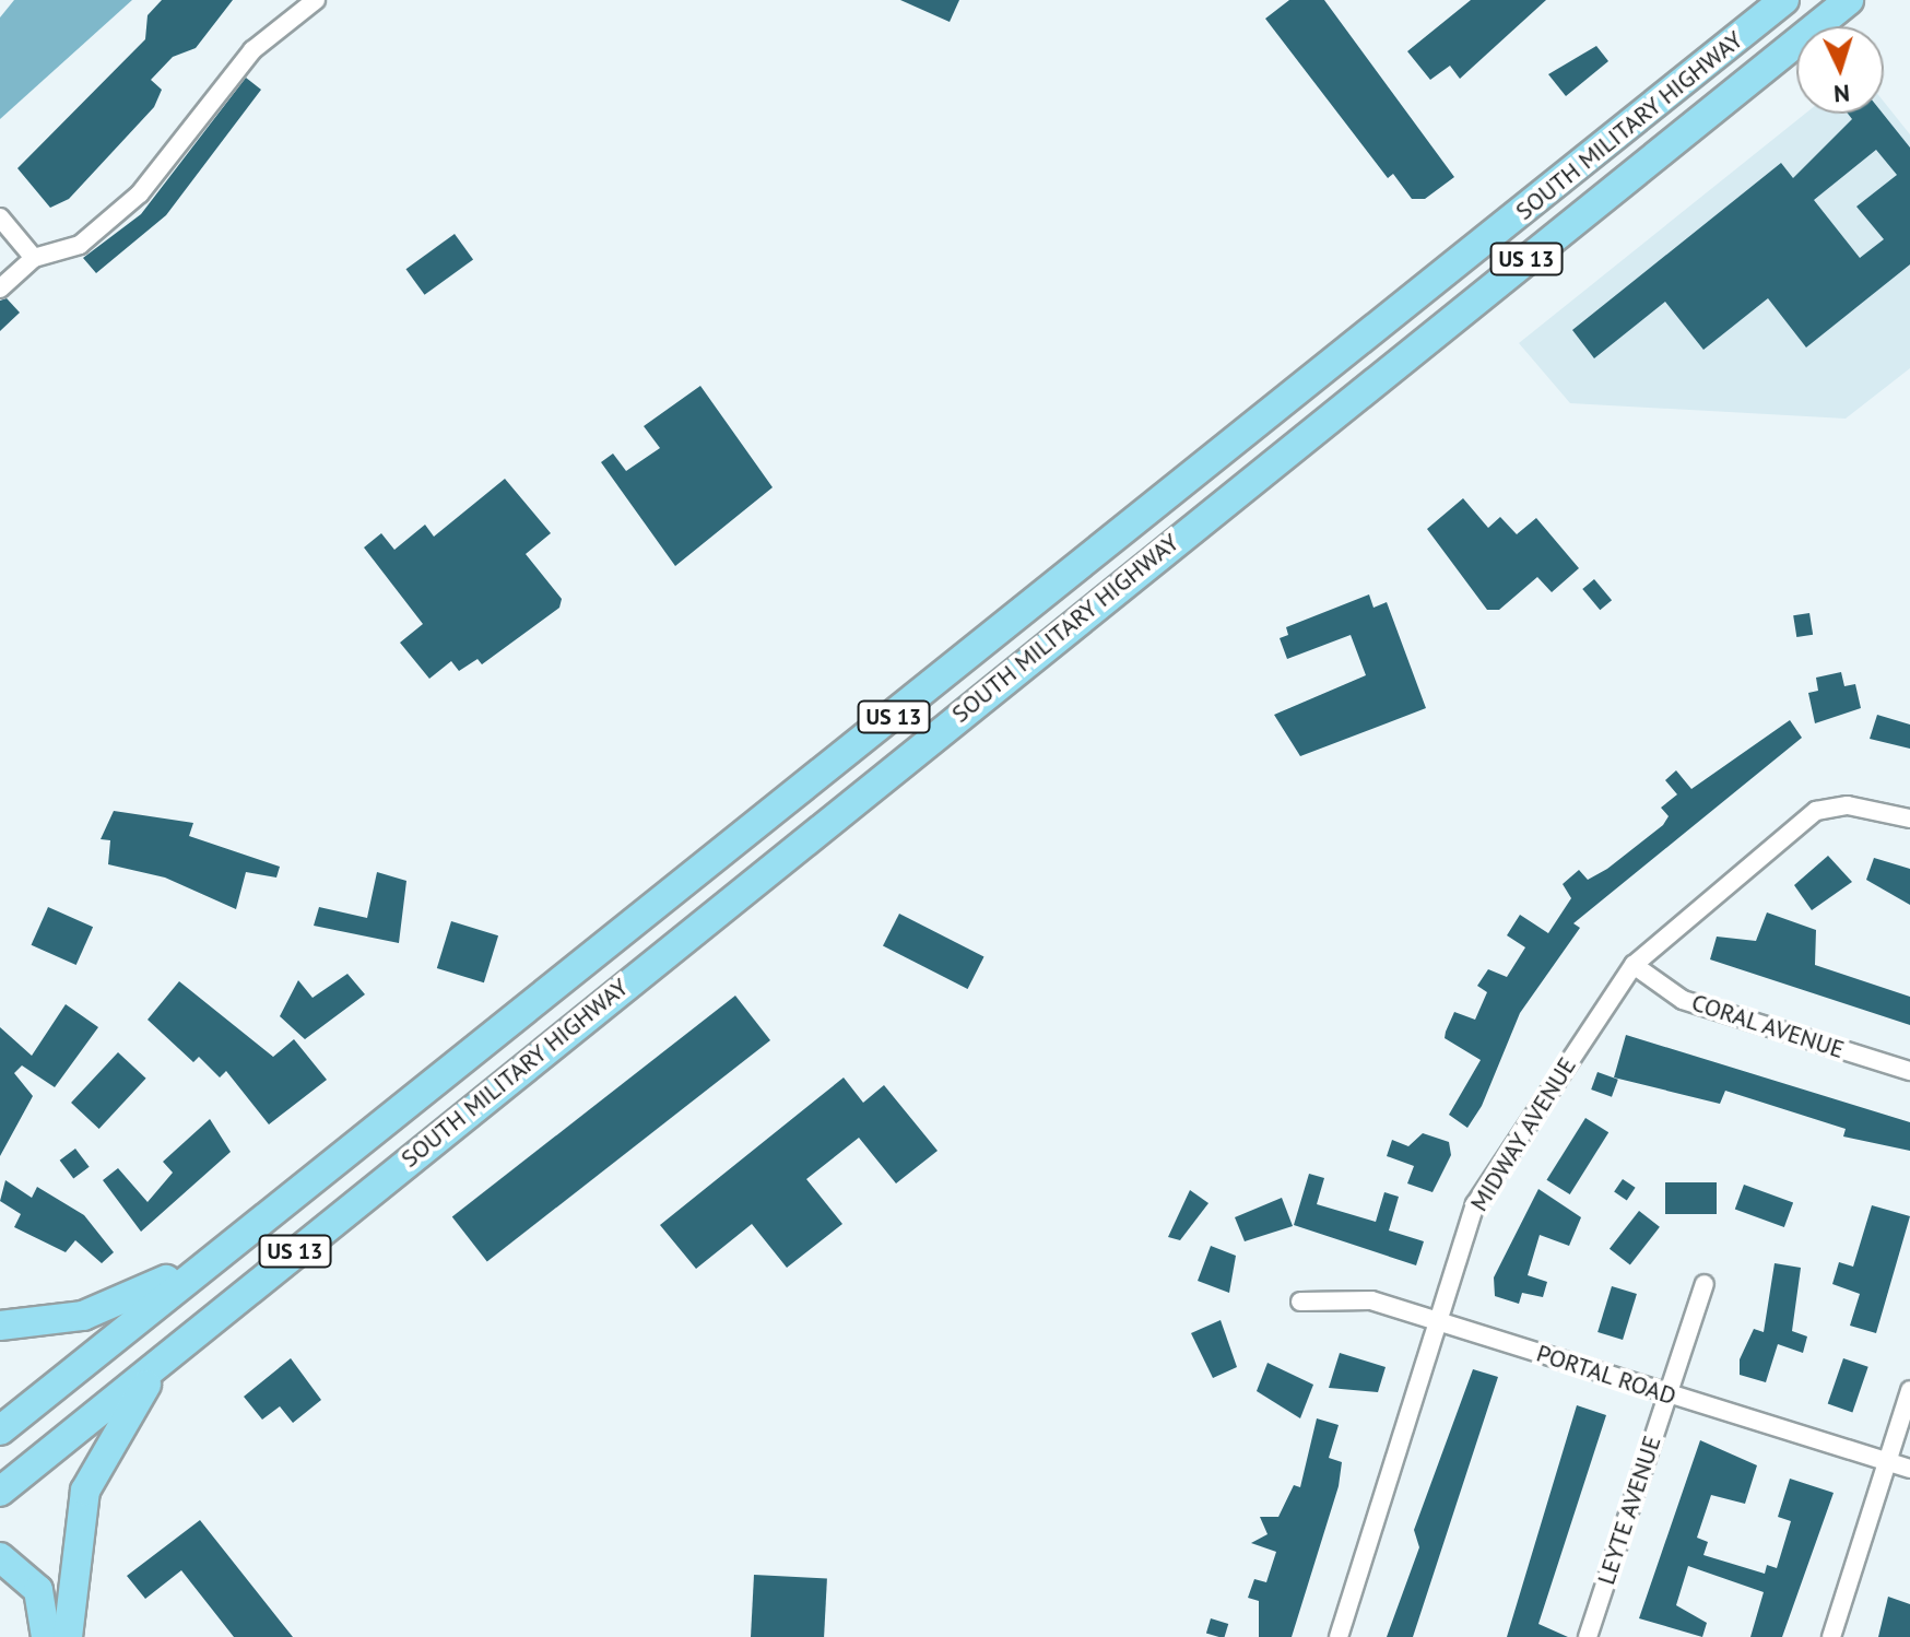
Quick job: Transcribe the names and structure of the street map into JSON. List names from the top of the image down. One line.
{"streets":{"main road":["SOUTH MILITARY HIGHWAY","US 13"],"street":["CORAL AVENUE","MIDWAY AVENUE","PORTAL ROAD","LEYTE AVENUE"]},"crossings":[["CORAL AVENUE","MIDWAY AVENUE"],["MIDWAY AVENUE","PORTAL ROAD"],["PORTAL ROAD","LEYTE AVENUE"]],"north":"bottom"}
